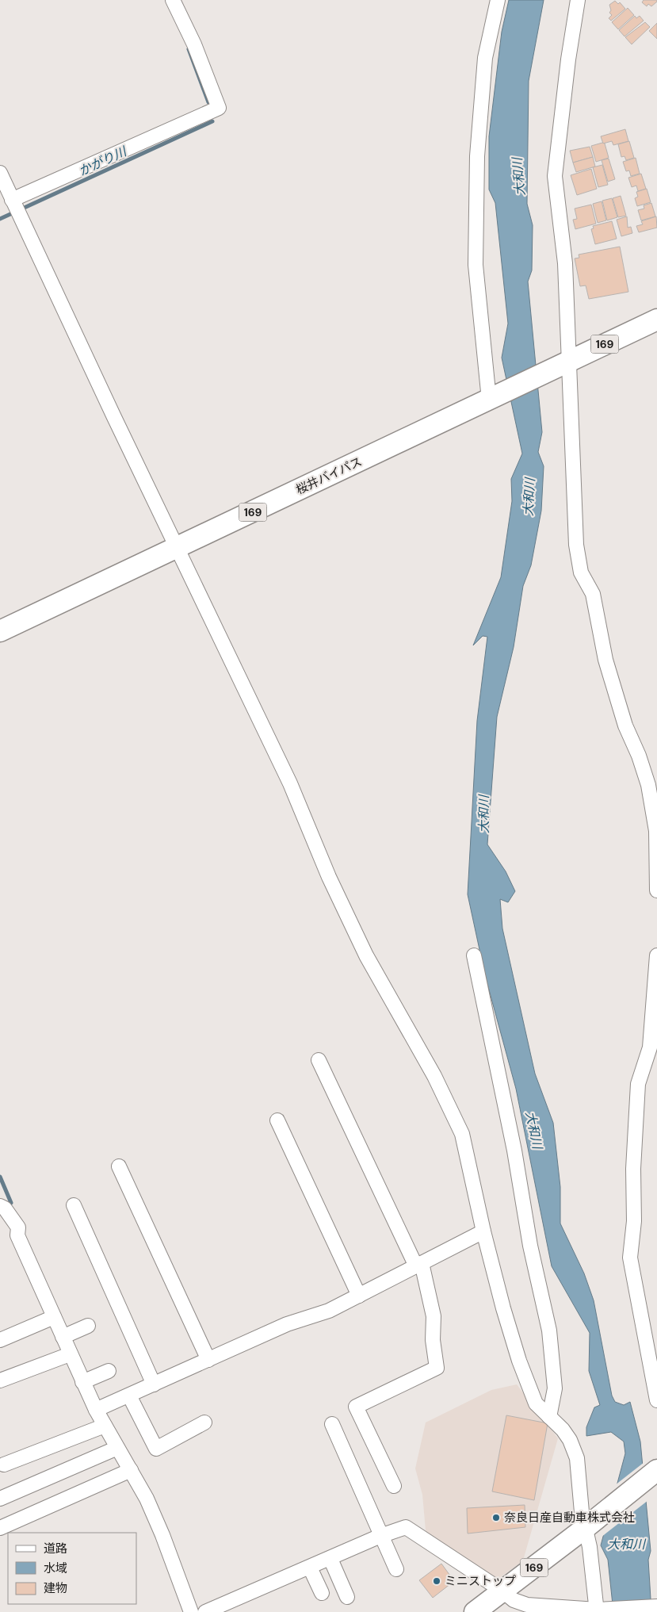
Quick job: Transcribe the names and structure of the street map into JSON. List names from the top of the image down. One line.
{"streets":{"highway":["169","桜井バイパス"]},"water":["かがり川","大和川"],"places":["奈良日産自動車株式会社","ミニストップ"],"legend":["道路","水域","建物"]}
